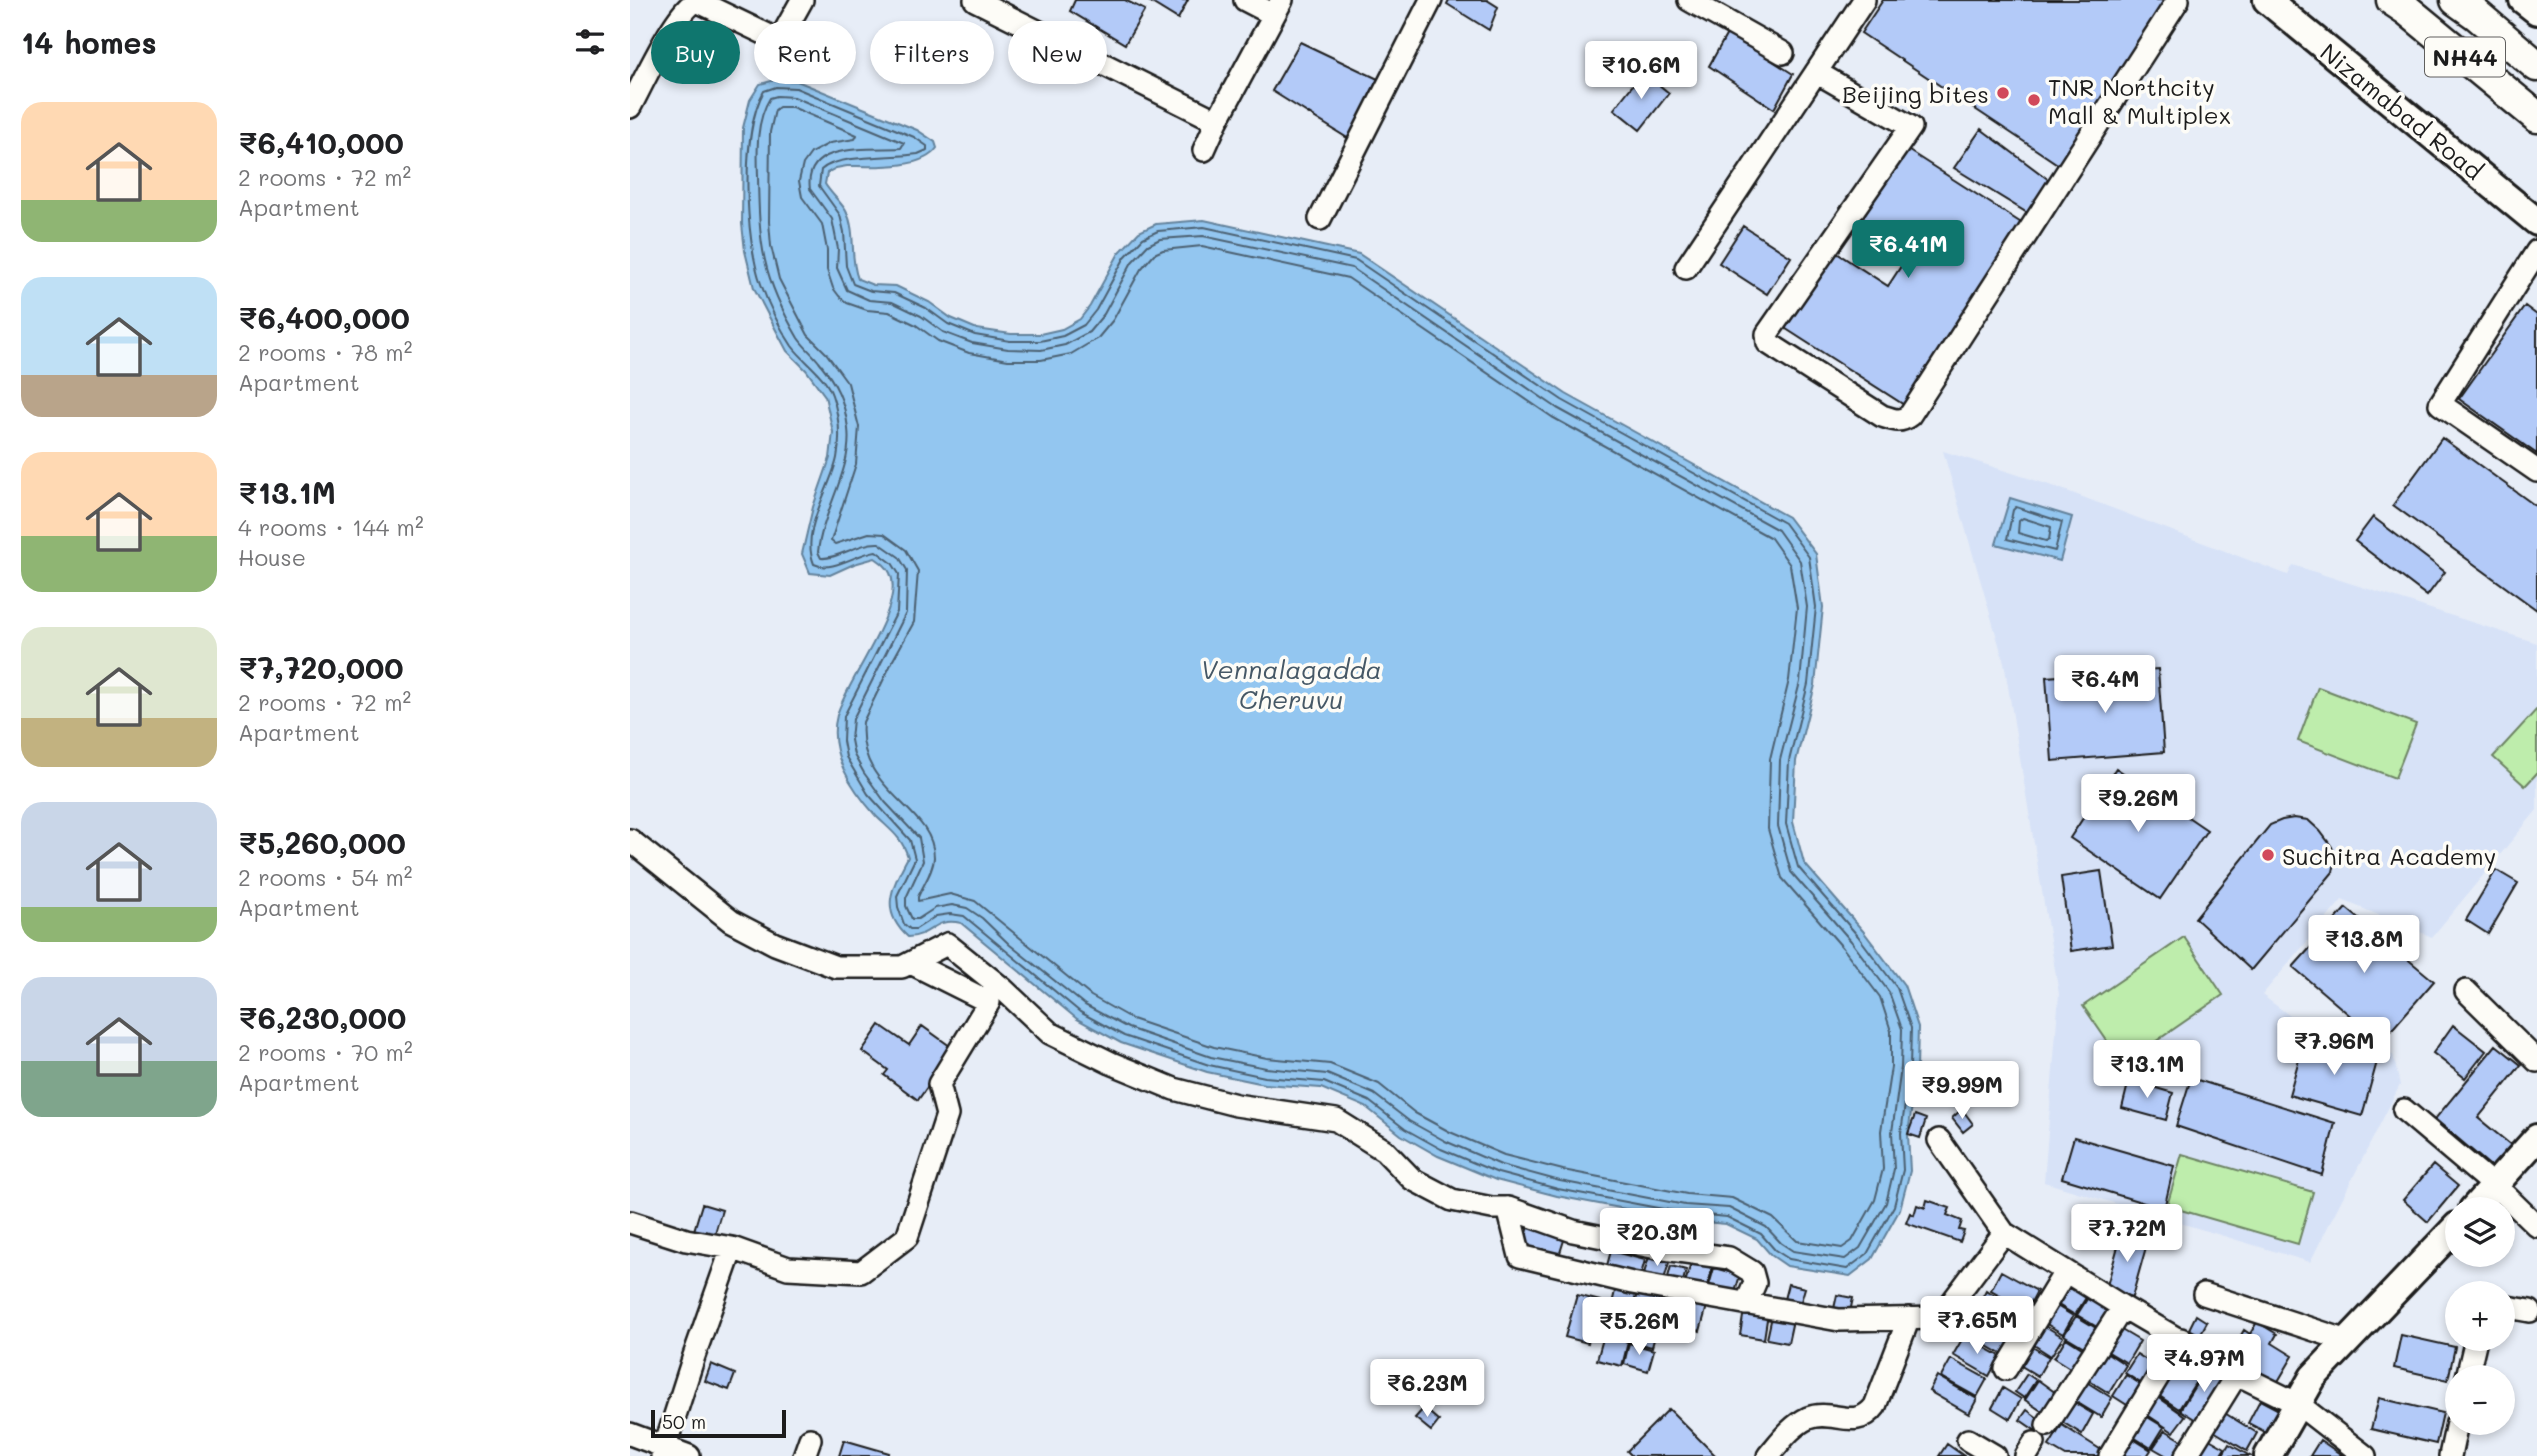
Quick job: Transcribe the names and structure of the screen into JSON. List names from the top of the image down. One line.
{"streets":{"highway":["NH44"],"main road":["Nizamabad Road"]},"water":["Vennalagadda Cheruvu"],"places":["Beijing bites","TNR Northcity Mall & Multiplex","Suchitra Academy"],"scale_bar":"50 m","page":{"heading":"14 homes","chip":["Buy","Rent","Filters","New"],"price":["₹10.6M","₹6.41M","₹6.4M","₹9.26M","₹13.8M","₹7.96M","₹13.1M","₹9.99M","₹7.72M","₹20.3M","₹7.65M","₹5.26M","₹4.97M","₹6.23M"],"list":[{"name":"₹6,410,000","note":"2 rooms · 72 m² · Apartment"},{"name":"₹6,400,000","note":"2 rooms · 78 m² · Apartment"},{"name":"₹13.1M","note":"4 rooms · 144 m² · House"},{"name":"₹7,720,000","note":"2 rooms · 72 m² · Apartment"},{"name":"₹5,260,000","note":"2 rooms · 54 m² · Apartment"},{"name":"₹6,230,000","note":"2 rooms · 70 m² · Apartment"}],"map_buttons":["+","−"],"scale":"50 m"}}
